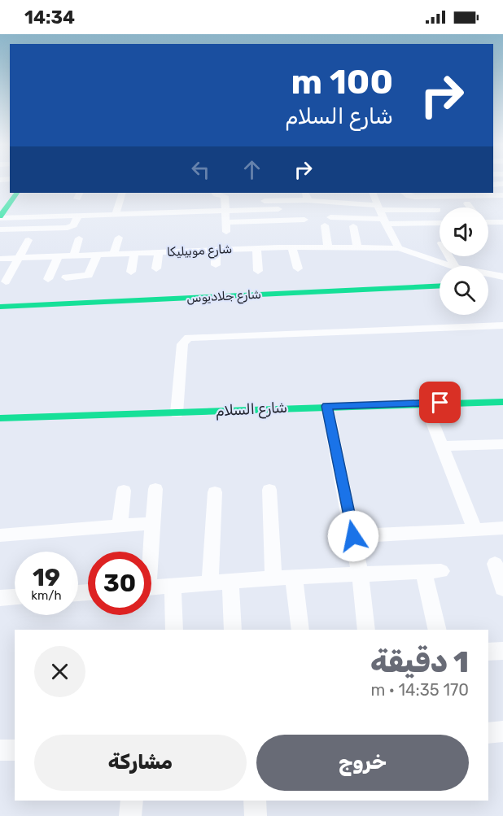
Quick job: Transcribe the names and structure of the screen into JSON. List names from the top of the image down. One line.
{"streets":{"street":["شارع موبيليكا","شارع جلاديوس","شارع السلام"]},"page":{"status":"14:34","turn":["100 m","شارع السلام"],"speed":"19 km/h","limit":"30","heading":["1 دقيقة","170 m · 14:35"],"buttons":["خروج","مشاركة"]}}
